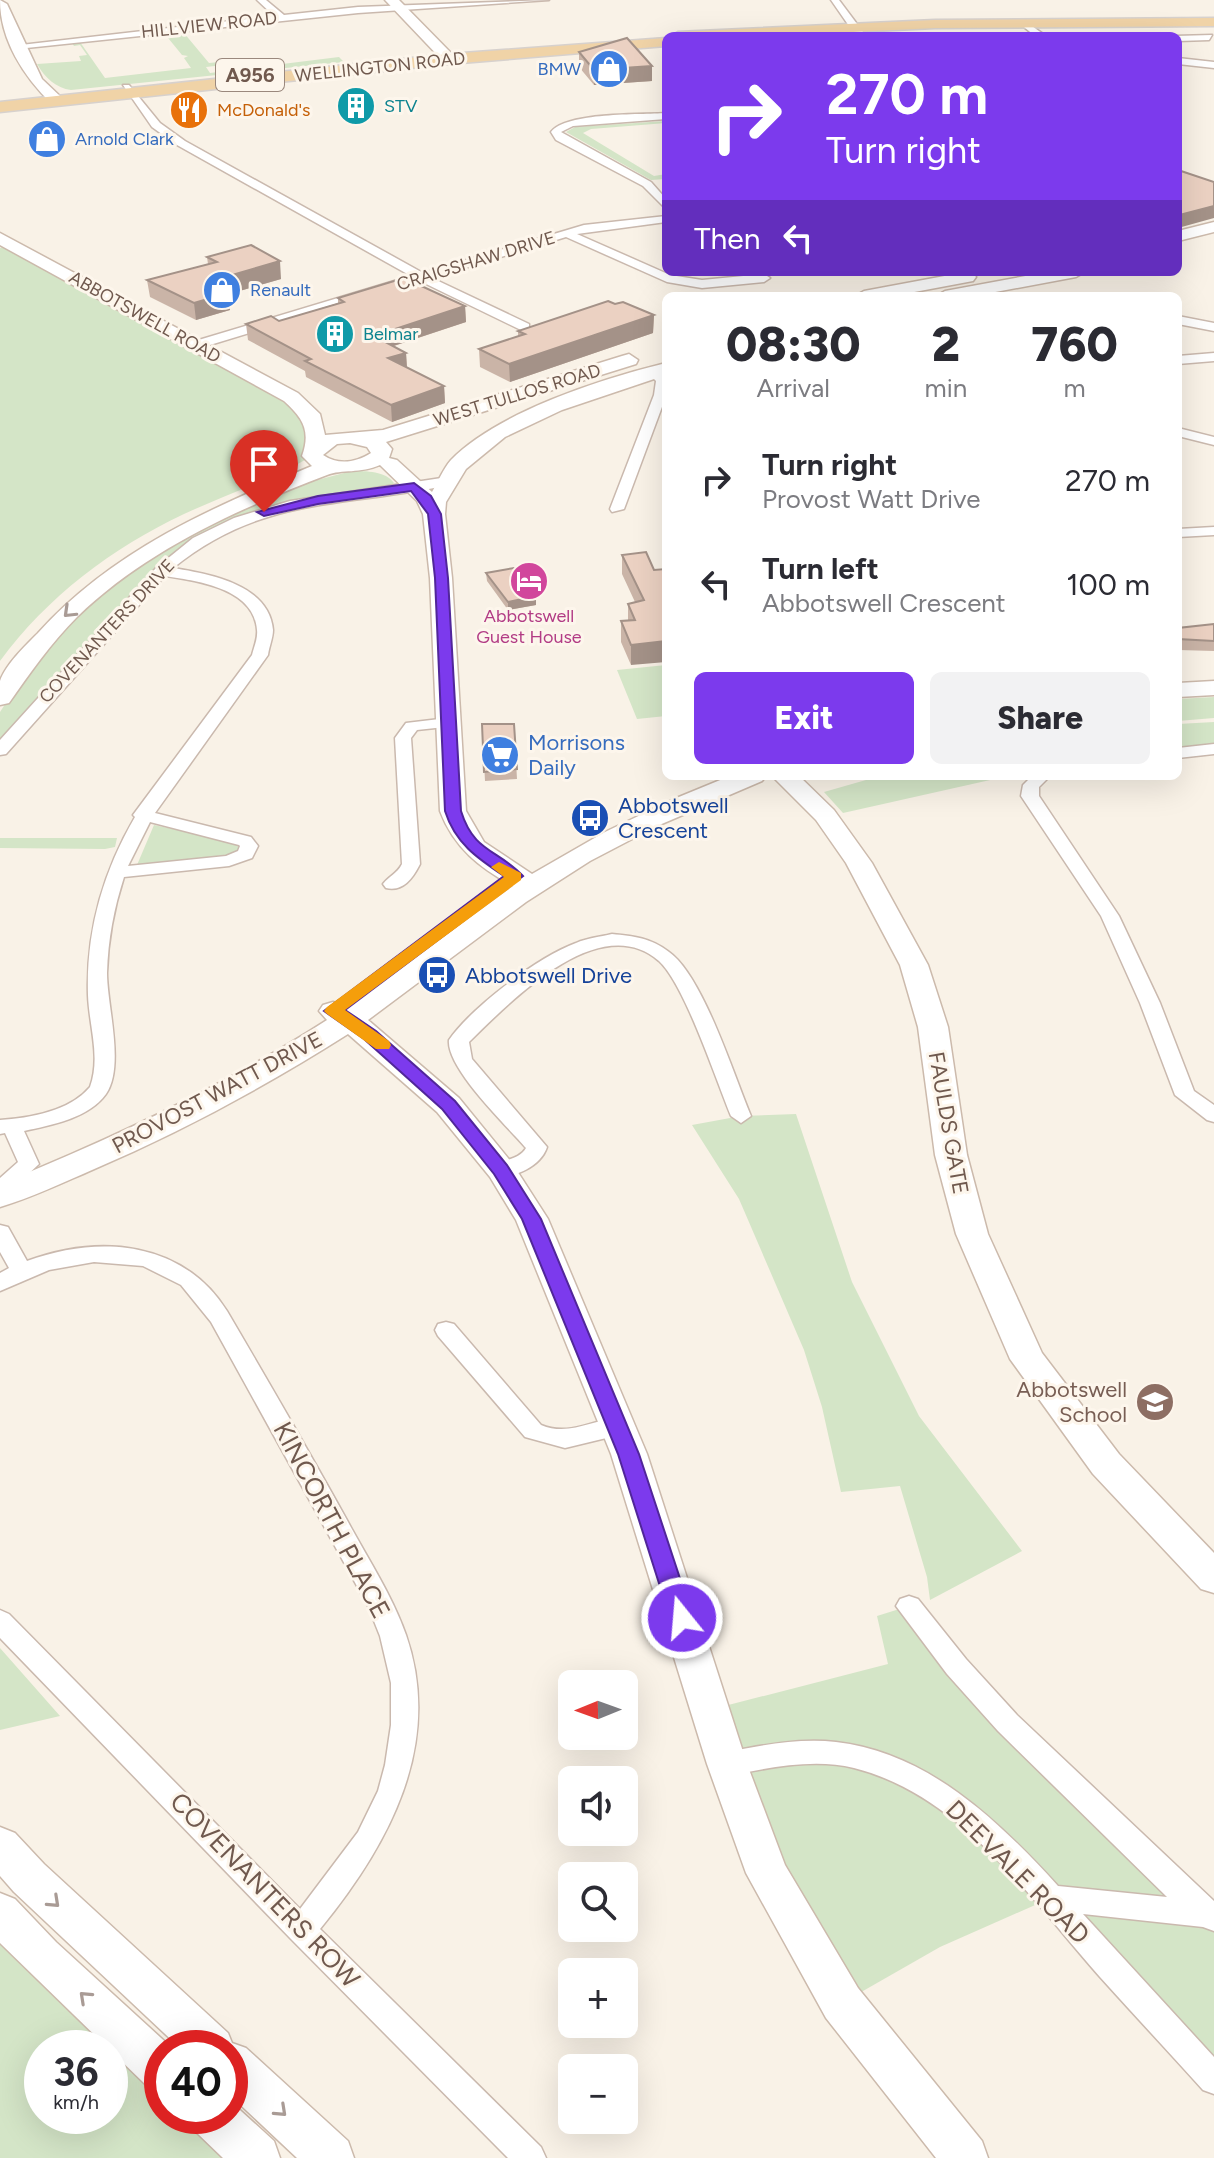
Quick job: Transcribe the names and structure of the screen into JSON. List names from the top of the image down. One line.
{"streets":{"main road":["WELLINGTON ROAD","A956"],"street":["HILLVIEW ROAD","CRAIGSHAW DRIVE","ABBOTSWELL ROAD","WEST TULLOS ROAD","COVENANTERS DRIVE","PROVOST WATT DRIVE","FAULDS GATE","KINCORTH PLACE","DEEVALE ROAD","COVENANTERS ROW"]},"crossings":[["CRAIGSHAW DRIVE","ABBOTSWELL ROAD"],["ABBOTSWELL ROAD","WEST TULLOS ROAD"],["KINCORTH PLACE","COVENANTERS ROW"]],"places":{"shop":["BMW","Arnold Clark","Renault"],"building":["STV","Belmar"],"restaurant":["McDonald's"],"hotel":["Abbotswell Guest House"],"supermarket":["Morrisons Daily"],"bus stop":["Abbotswell Crescent","Abbotswell Drive"],"school or university":["Abbotswell School"]},"north":"left","page":{"turn":["270 m","Turn right"],"then":"Then","eta":["08:30","Arrival","2","min","760","m"],"list":[{"name":"Turn right","note":"Provost Watt Drive","value":"270 m"},{"name":"Turn left","note":"Abbotswell Crescent","value":"100 m"}],"buttons":["Exit","Share"],"map_buttons":["+","−"],"speed":"36 km/h","limit":"40"}}
